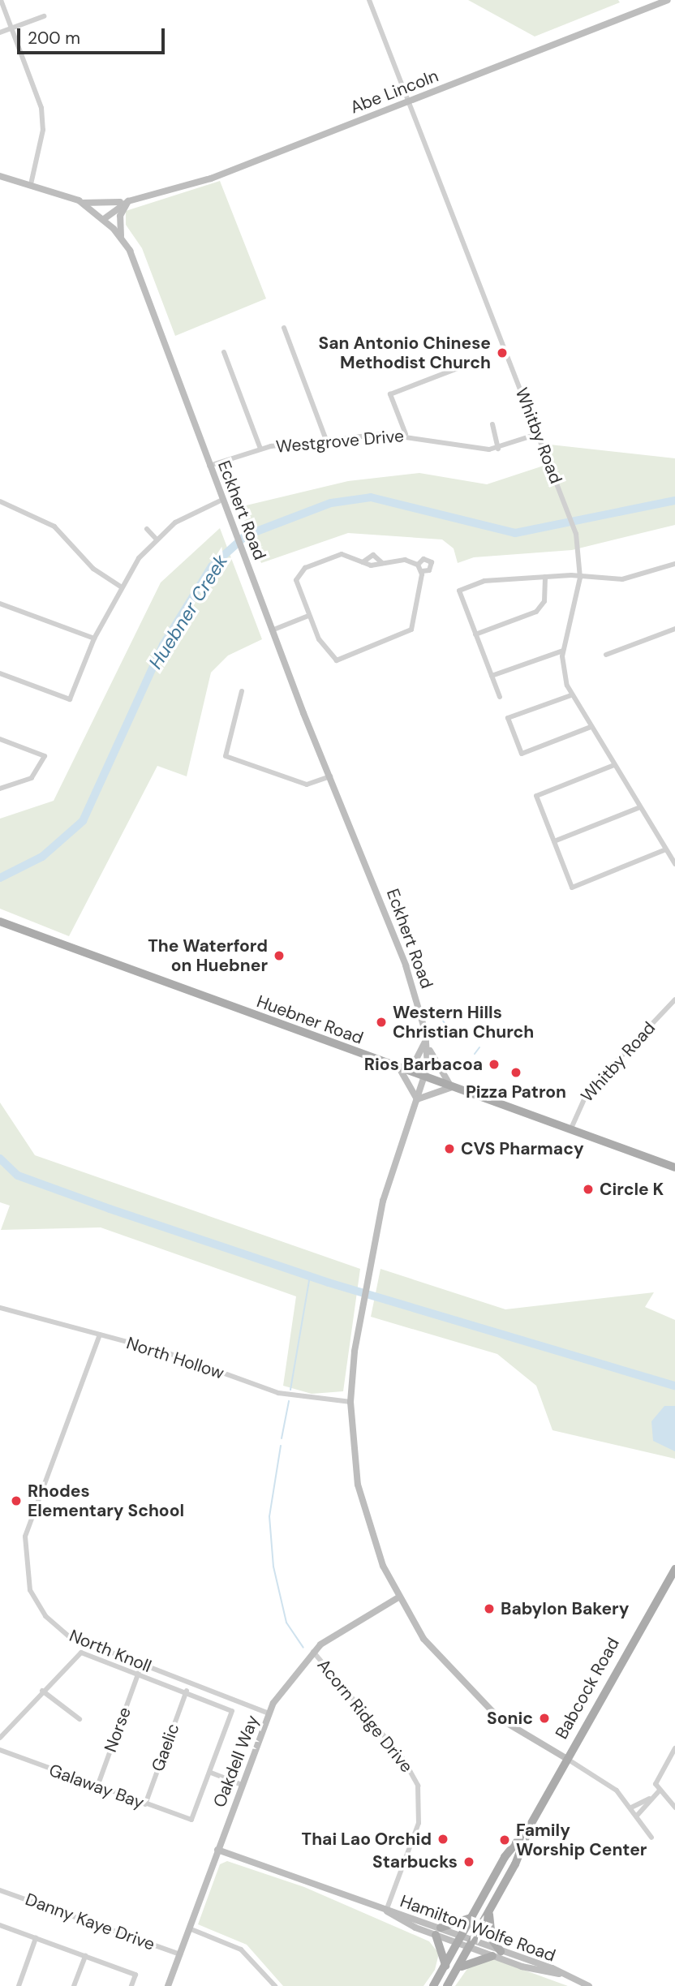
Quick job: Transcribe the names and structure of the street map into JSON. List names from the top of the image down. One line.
{"streets":{"main road":["Abe Lincoln","Eckhert Road","Huebner Road","Babcock Road","Oakdell Way","Hamilton Wolfe Road"],"street":["Whitby Road","Westgrove Drive","North Hollow","North Knoll","Acorn Ridge Drive","Norse","Gaelic","Galaway Bay","Danny Kaye Drive"]},"crossings":[["Abe Lincoln","Whitby Road"],["Abe Lincoln","Eckhert Road"],["Whitby Road","Westgrove Drive"],["Whitby Road","Huebner Road"],["Westgrove Drive","Eckhert Road"],["Eckhert Road","Huebner Road"],["Eckhert Road","North Hollow"],["Eckhert Road","Babcock Road"],["Eckhert Road","Oakdell Way"],["North Hollow","North Knoll"],["North Knoll","Oakdell Way"],["Babcock Road","Hamilton Wolfe Road"],["Acorn Ridge Drive","Oakdell Way"],["Acorn Ridge Drive","Hamilton Wolfe Road"],["Norse","Galaway Bay"],["Gaelic","Galaway Bay"],["Oakdell Way","Danny Kaye Drive"],["Oakdell Way","Hamilton Wolfe Road"]],"water":["Huebner Creek"],"places":["San Antonio Chinese Methodist Church","The Waterford on Huebner","Western Hills Christian Church","Rios Barbacoa","Pizza Patron","CVS Pharmacy","Circle K","Rhodes Elementary School","Babylon Bakery","Sonic","Thai Lao Orchid","Family Worship Center","Starbucks"],"scale_bar":"200 m"}
